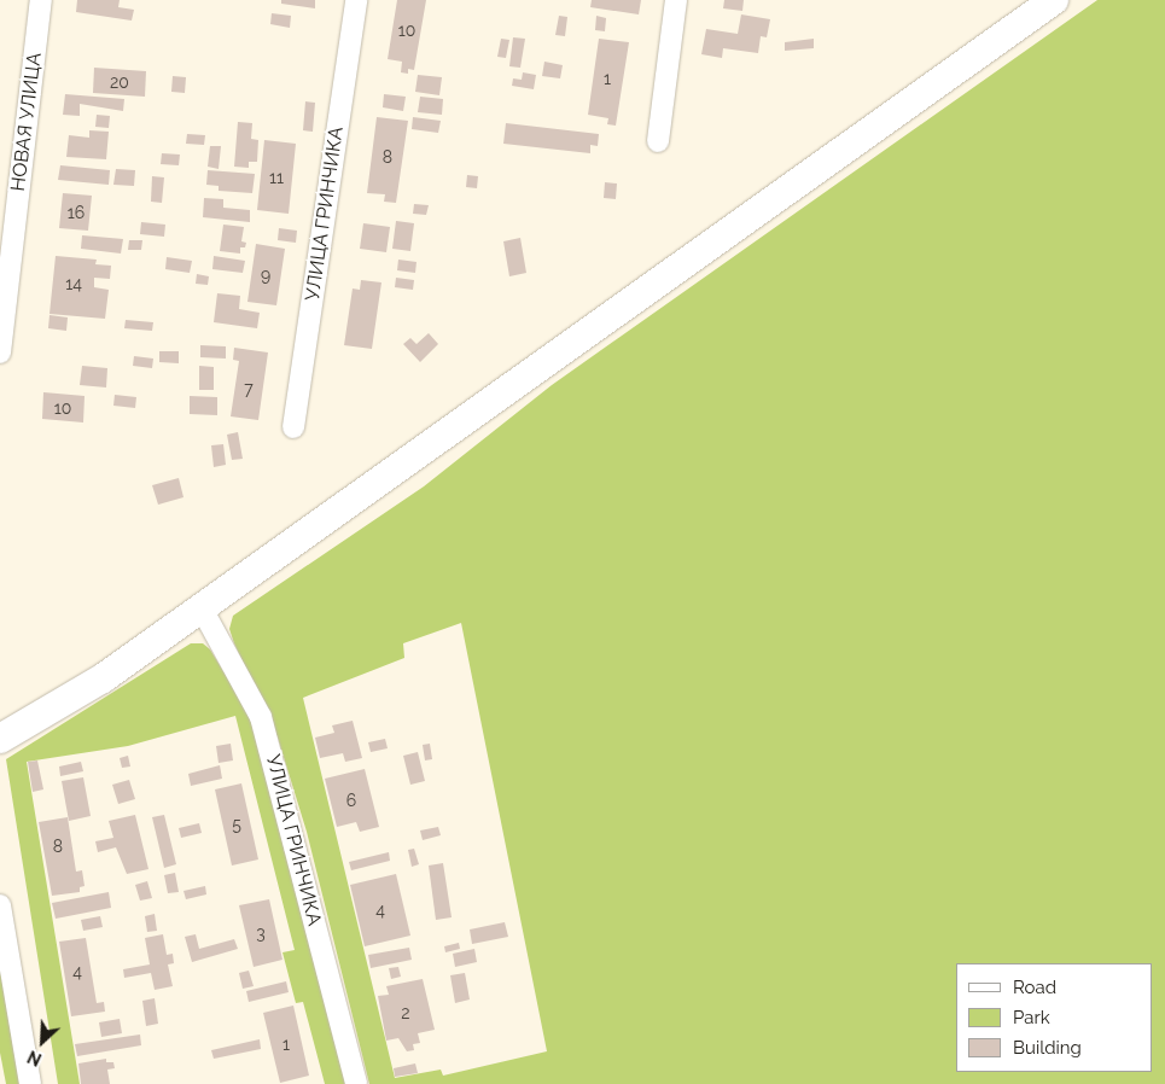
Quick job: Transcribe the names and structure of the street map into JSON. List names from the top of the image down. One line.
{"streets":{"street":["НОВАЯ УЛИЦА","УЛИЦА ГРИНЧИКА"]},"house_numbers":["10","1","20","8","11","16","9","14","7","10","6","5","8","4","3","4","2","1"],"legend":["Road","Park","Building"],"north":"bottom left"}
